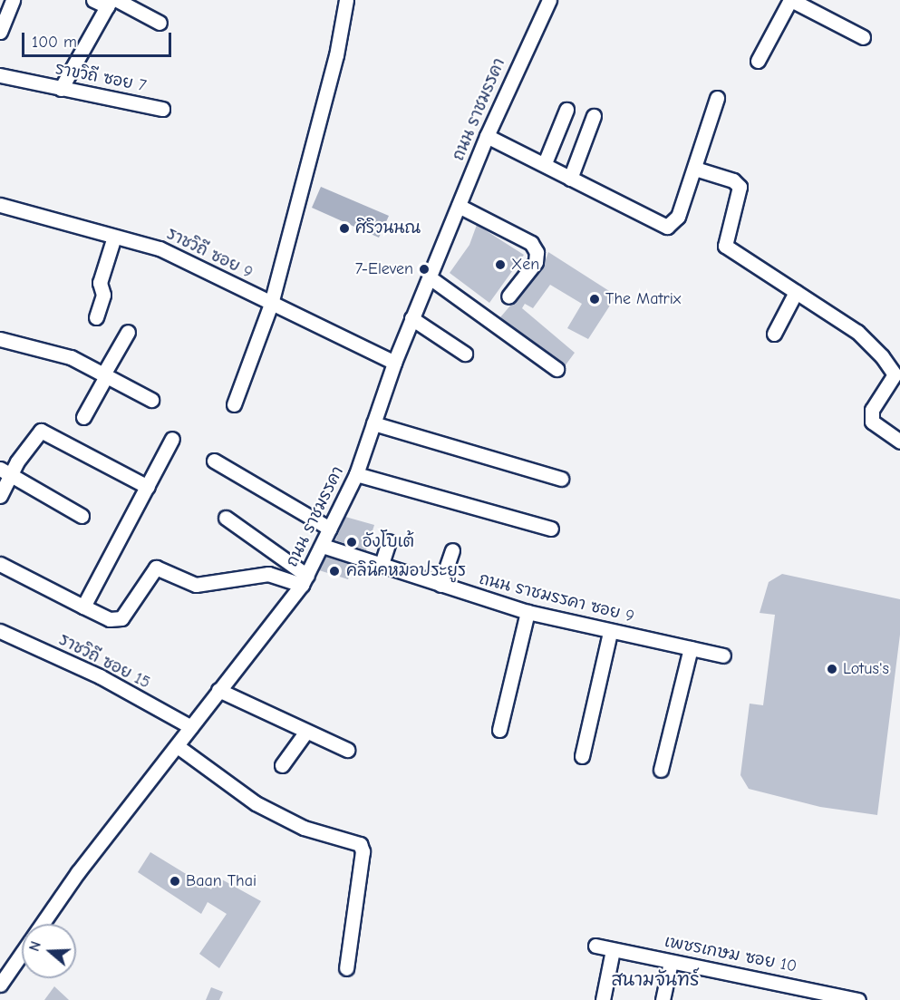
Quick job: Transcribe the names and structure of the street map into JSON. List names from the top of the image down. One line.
{"streets":{"street":["ราขวิถี ซอย 7","ถนน ราชมรรคา","ราชวิถี ซอย 9","ถนน ราชมรรคา ซอย 9","ราชวิถี ซอย 15","เพชรเกษม ซอย 10"]},"crossings":[["ถนน ราชมรรคา","ราชวิถี ซอย 9"],["ถนน ราชมรรคา","ถนน ราชมรรคา ซอย 9"],["ถนน ราชมรรคา","ราชวิถี ซอย 15"]],"districts":["สนามจันทร์"],"places":["ศิริวนนณ","Xen","7-Eleven","The Matrix","อังโบเต้","คลินิคหมอประยูร","Lotus's","Baan Thai"],"scale_bar":"100 m","north":"left"}
